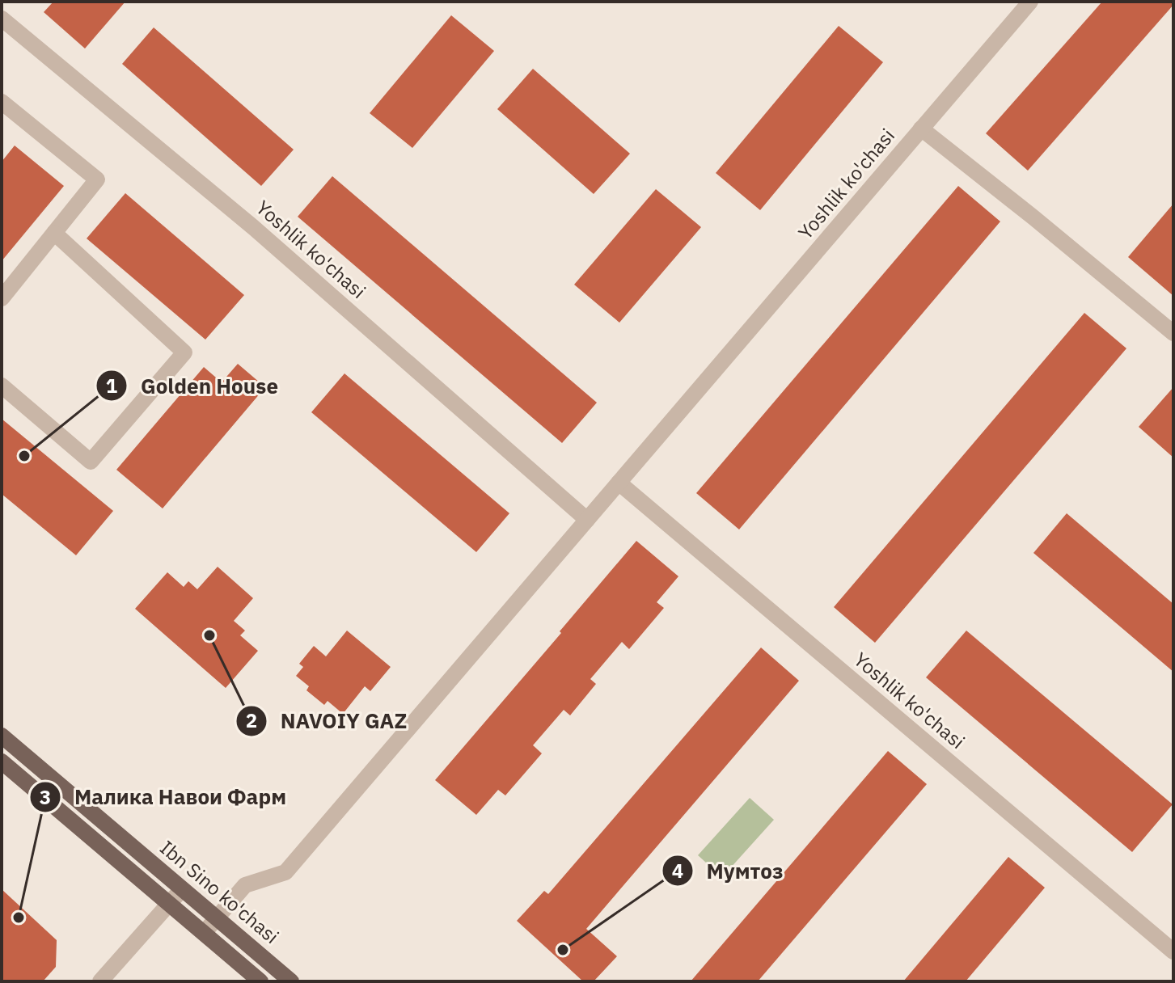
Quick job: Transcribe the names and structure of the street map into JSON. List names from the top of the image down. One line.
{"streets":{"main road":["Ibn Sino ko'chasi"],"street":["Yoshlik ko'chasi"]},"crossings":[["Yoshlik ko'chasi","Ibn Sino ko'chasi"]],"places":["Golden House","NAVOIY GAZ","Малика Навои Фарм","Мумтоз"]}
